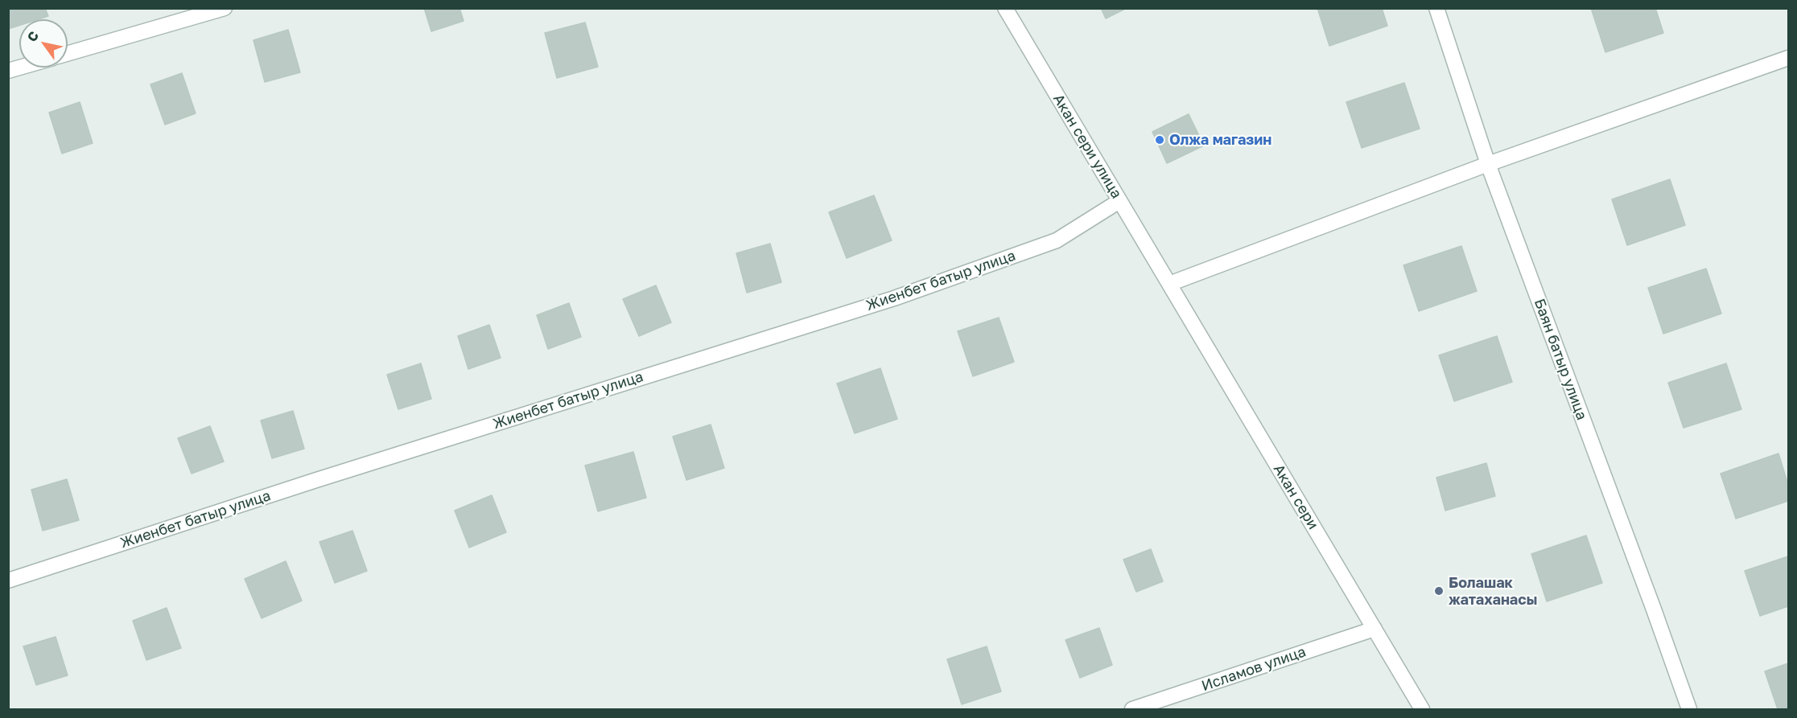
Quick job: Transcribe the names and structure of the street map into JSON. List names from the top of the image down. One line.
{"streets":{"street":["Акан сери улица","Жиенбет батыр улица","Баян батыр улица","Акан сери","Исламов улица"]},"crossings":[["Акан сери улица","Жиенбет батыр улица"],["Акан сери улица","Акан сери"],["Акан сери","Исламов улица"]],"places":["Олжа магазин","Болашак жатаханасы"],"north":"top left"}
